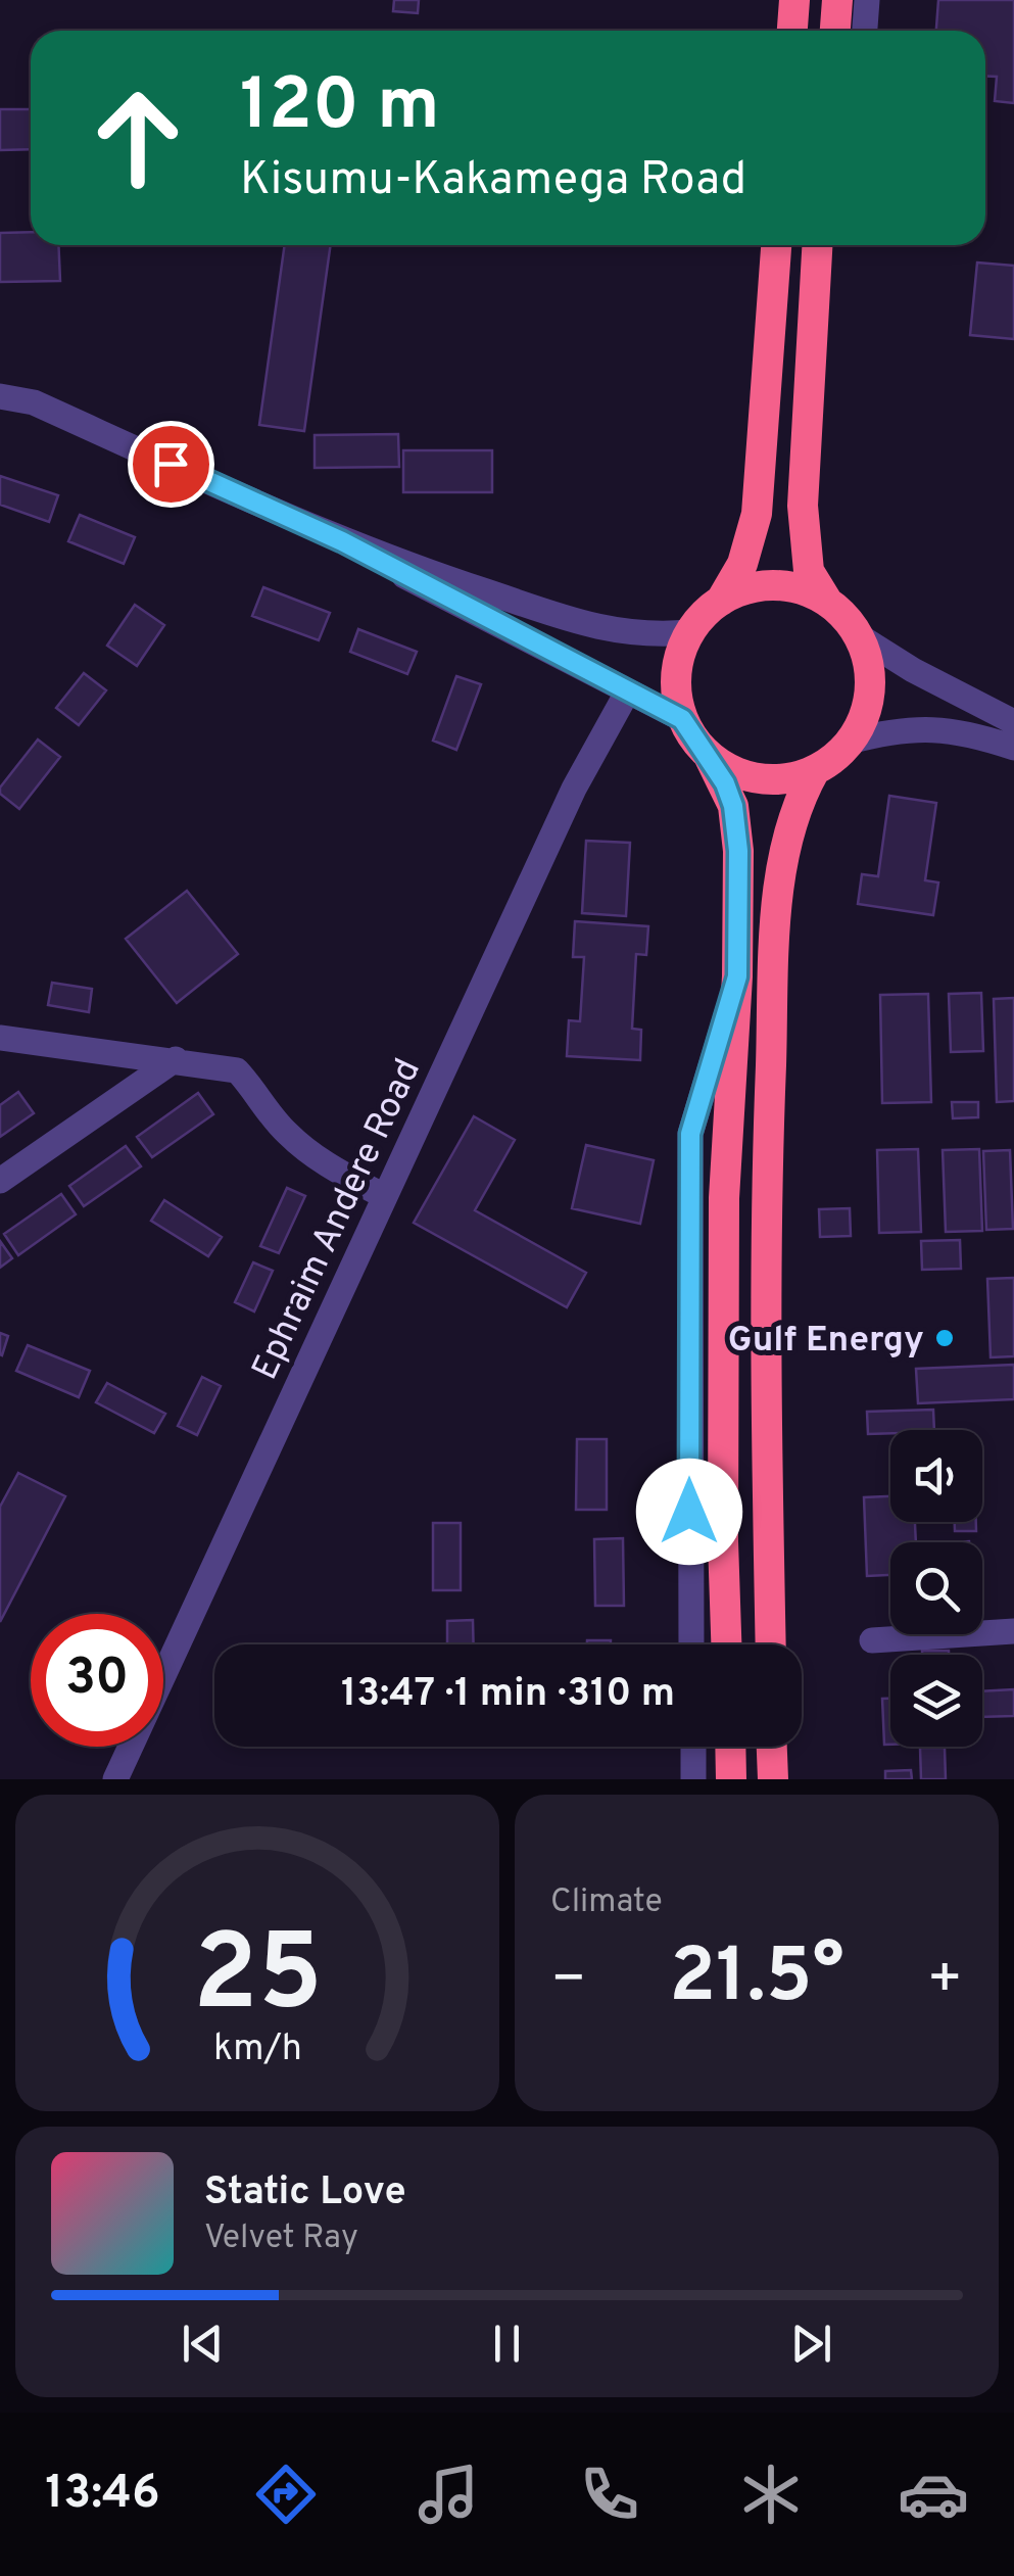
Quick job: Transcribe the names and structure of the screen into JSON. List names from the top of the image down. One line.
{"streets":{"street":["Ephraim Andere Road"]},"places":["Gulf Energy"],"page":{"turn":["120 m","Kisumu-Kakamega Road"],"limit":"30","trip":"13:47 · 1 min · 310 m","tile":"Climate","heat":["−","21.5°","+"],"song":["Static Love","Velvet Ray"],"tabs":"13:46","gauge":["25","km/h"]}}
